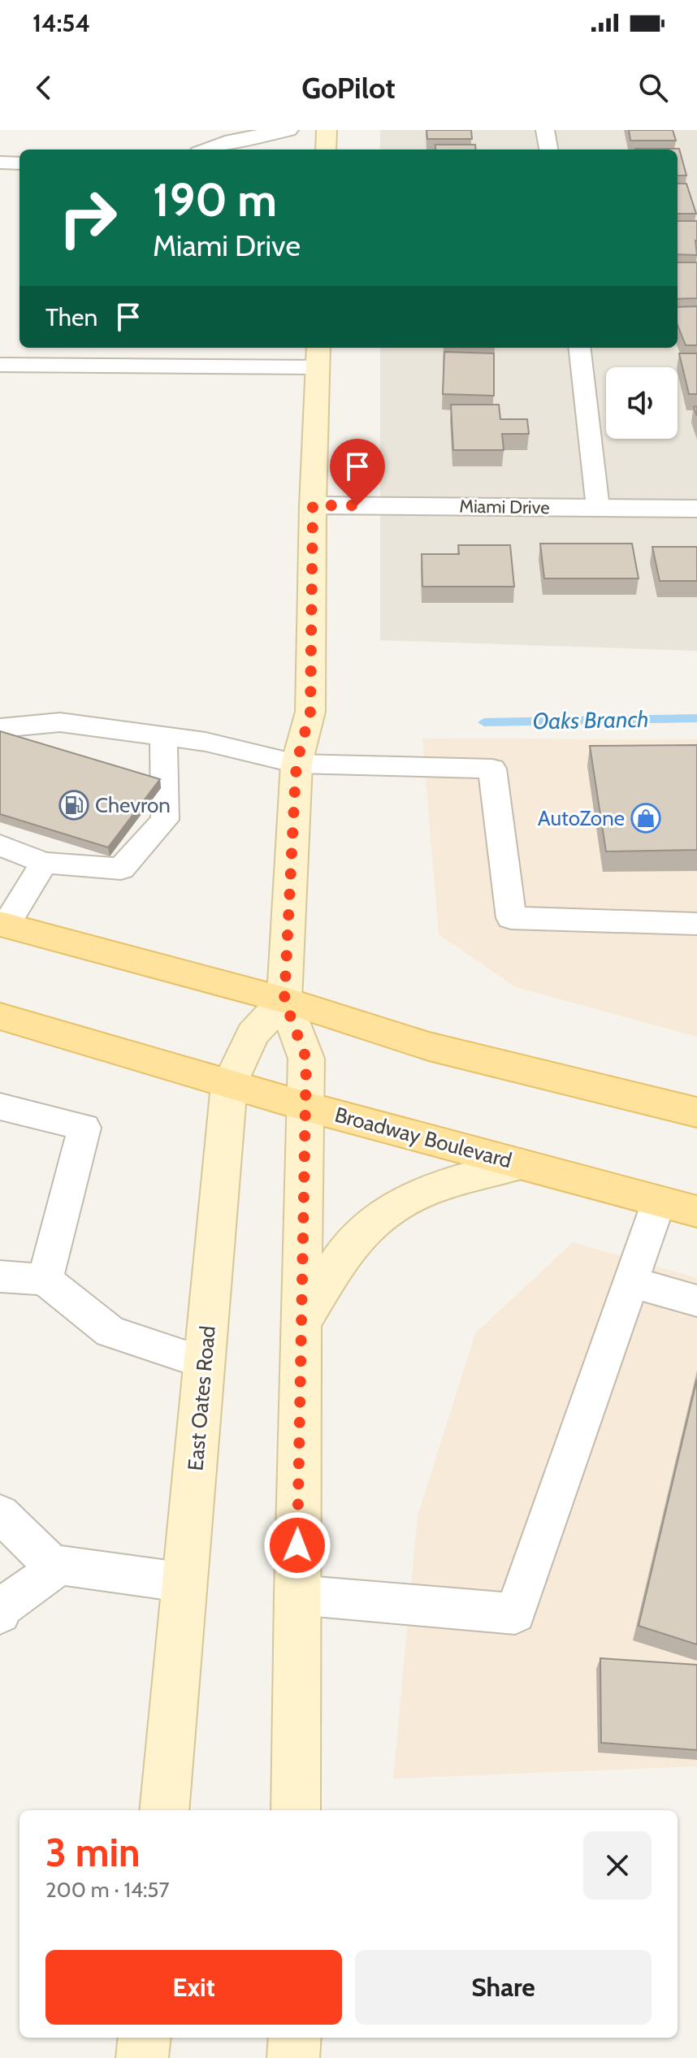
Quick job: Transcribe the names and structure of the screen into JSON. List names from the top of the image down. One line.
{"streets":{"main road":["Broadway Boulevard","East Oates Road"],"street":["Miami Drive"]},"crossings":[["Broadway Boulevard","East Oates Road"]],"water":["Oaks Branch"],"places":{"fuel station":["Chevron"],"shop":["AutoZone"]},"page":{"status":"14:54","header":"GoPilot","turn":["190 m","Miami Drive"],"then":"Then","heading":["3 min","200 m · 14:57"],"buttons":["Exit","Share"]}}
